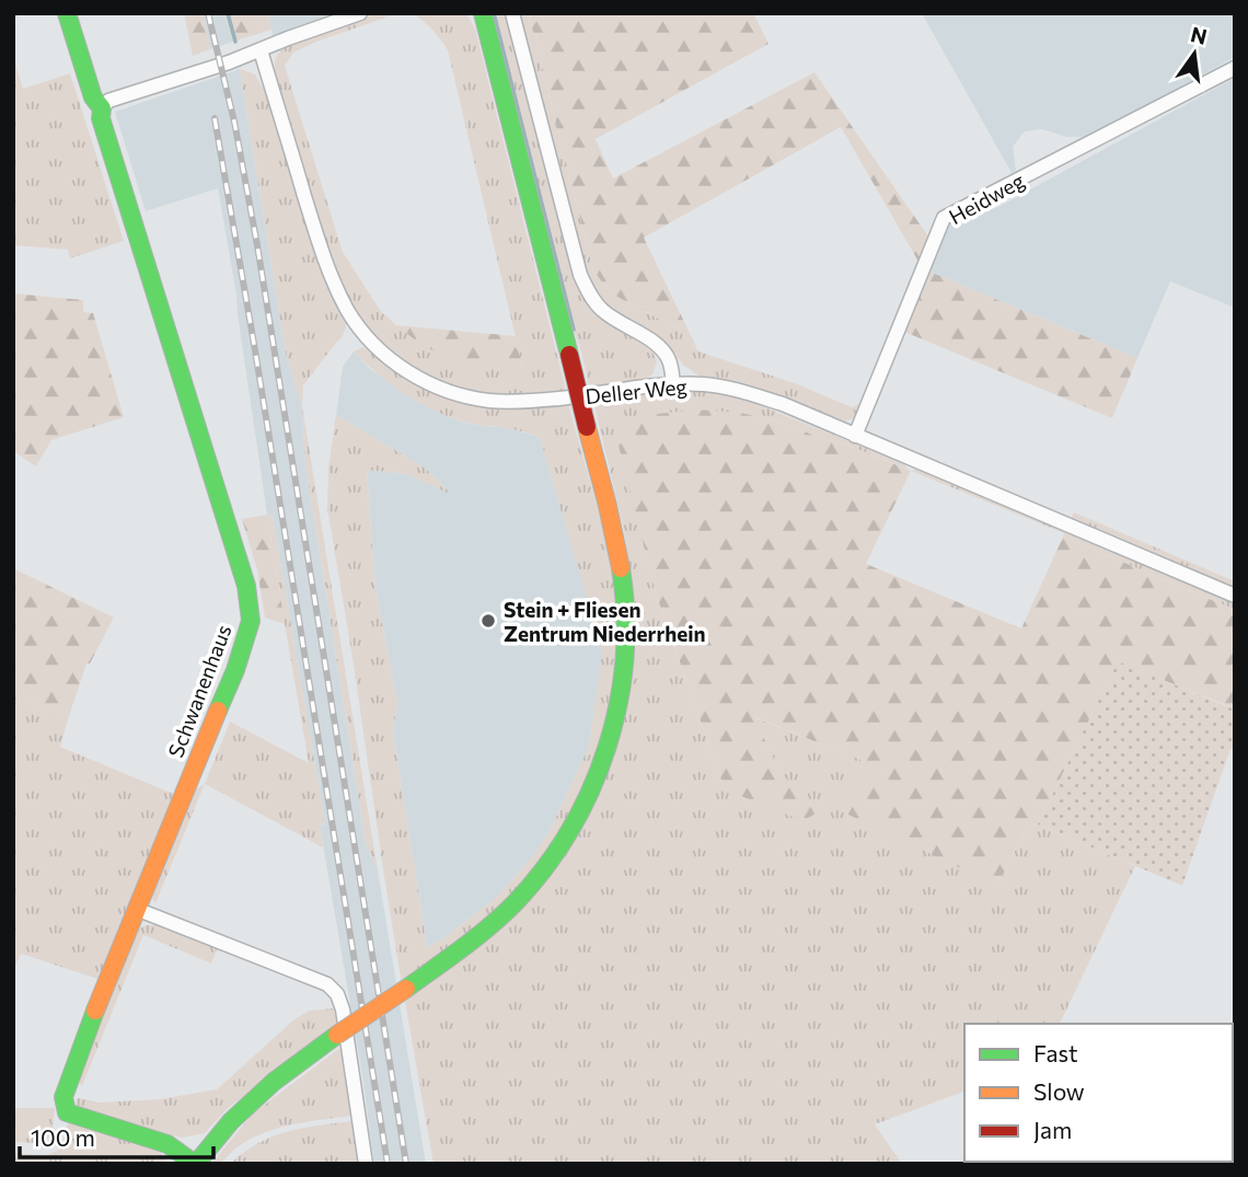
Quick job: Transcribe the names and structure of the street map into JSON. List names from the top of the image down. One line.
{"streets":{"main road":["Schwanenhaus"],"street":["Heidweg","Deller Weg"]},"crossings":[["Heidweg","Deller Weg"]],"places":["Stein + Fliesen Zentrum Niederrhein"],"legend":["Fast","Slow","Jam"],"scale_bar":"100 m","north":"top"}
